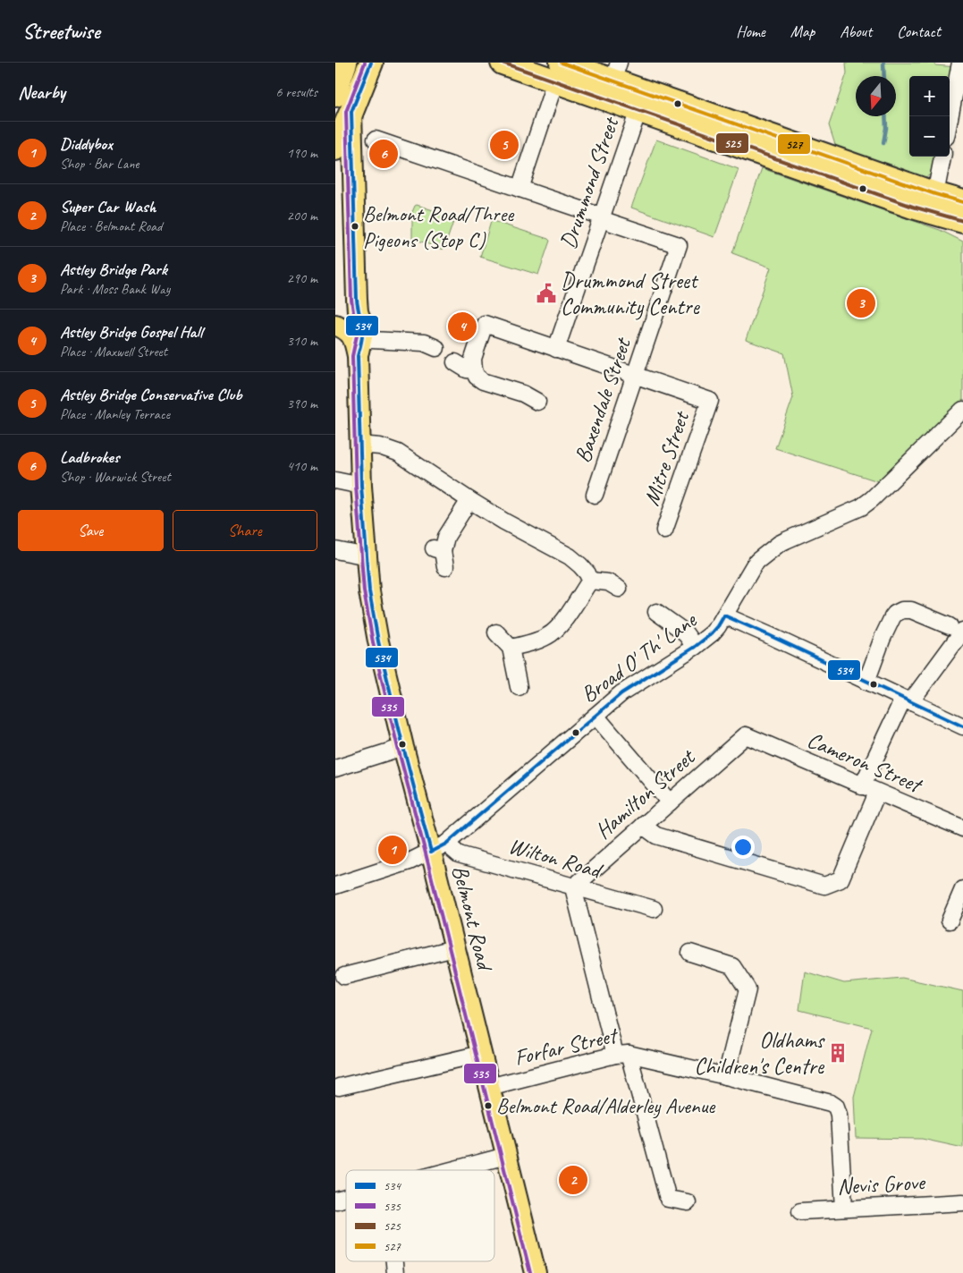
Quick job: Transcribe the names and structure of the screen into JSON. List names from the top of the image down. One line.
{"streets":{"main road":["Belmont Road"],"street":["Drummond Street","Baxendale Street","Mitre Street","Broad O' Th' Lane","Cameron Street","Hamilton Street","Wilton Road","Forfar Street","Nevis Grove"]},"crossings":[["Drummond Street","Baxendale Street"],["Baxendale Street","Mitre Street"],["Broad O' Th' Lane","Wilton Road"],["Broad O' Th' Lane","Belmont Road"],["Cameron Street","Hamilton Street"],["Hamilton Street","Wilton Road"],["Wilton Road","Belmont Road"],["Belmont Road","Forfar Street"],["Forfar Street","Nevis Grove"]],"places":{"other":["Belmont Road/Three Pigeons (Stop C)","Belmont Road/Alderley Avenue"],"public building":["Drummond Street Community Centre"],"building":["Oldhams Children's Centre"]},"lines":["transit line 534","transit line 535","transit line 525","transit line 527"],"legend":["534","535","525","527"],"north":"bottom","page":{"header":"Streetwise","nav":["Home","Map","About","Contact"],"heading":["Nearby","6 results"],"map_buttons":["+","−"],"list":[{"mark":"1","name":"Diddybox","note":"Shop · Bar Lane","value":"190 m"},{"mark":"2","name":"Super Car Wash","note":"Place · Belmont Road","value":"200 m"},{"mark":"3","name":"Astley Bridge Park","note":"Park · Moss Bank Way","value":"290 m"},{"mark":"4","name":"Astley Bridge Gospel Hall","note":"Place · Maxwell Street","value":"310 m"},{"mark":"5","name":"Astley Bridge Conservative Club","note":"Place · Manley Terrace","value":"390 m"},{"mark":"6","name":"Ladbrokes","note":"Shop · Warwick Street","value":"410 m"}],"pins":["5","6","3","4","1","2"],"buttons":["Save","Share"]}}
